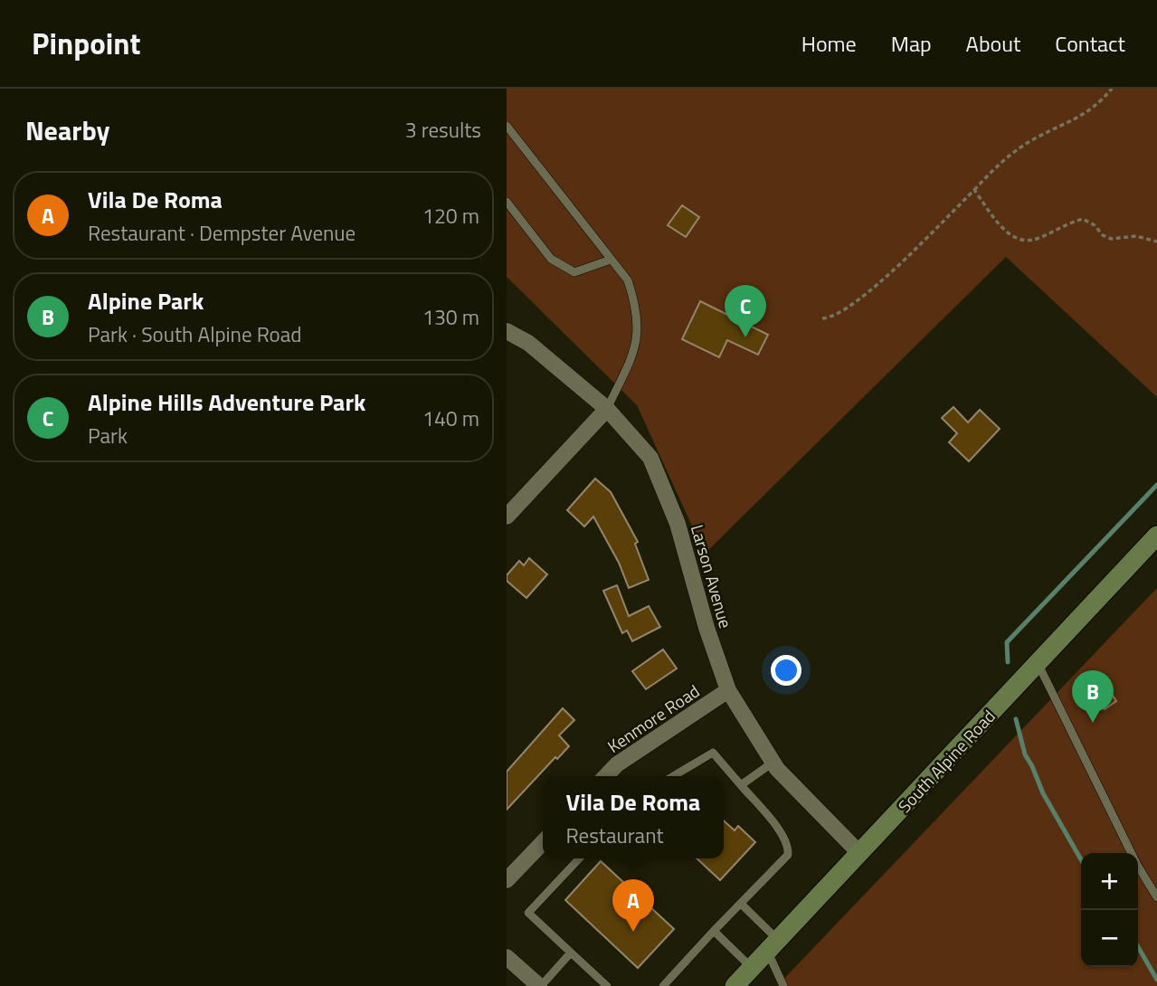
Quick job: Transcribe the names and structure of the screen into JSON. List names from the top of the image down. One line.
{"streets":{"main road":["South Alpine Road"],"street":["Larson Avenue","Kenmore Road"]},"crossings":[["Larson Avenue","Kenmore Road"],["Larson Avenue","South Alpine Road"]],"page":{"header":"Pinpoint","nav":["Home","Map","About","Contact"],"heading":["Nearby","3 results"],"list":[{"mark":"A","name":"Vila De Roma","note":"Restaurant · Dempster Avenue","value":"120 m"},{"mark":"B","name":"Alpine Park","note":"Park · South Alpine Road","value":"130 m"},{"mark":"C","name":"Alpine Hills Adventure Park","note":"Park","value":"140 m"}],"pins":["C","B","A"],"popup":["Vila De Roma","Restaurant"],"map_buttons":["+","−"]}}
